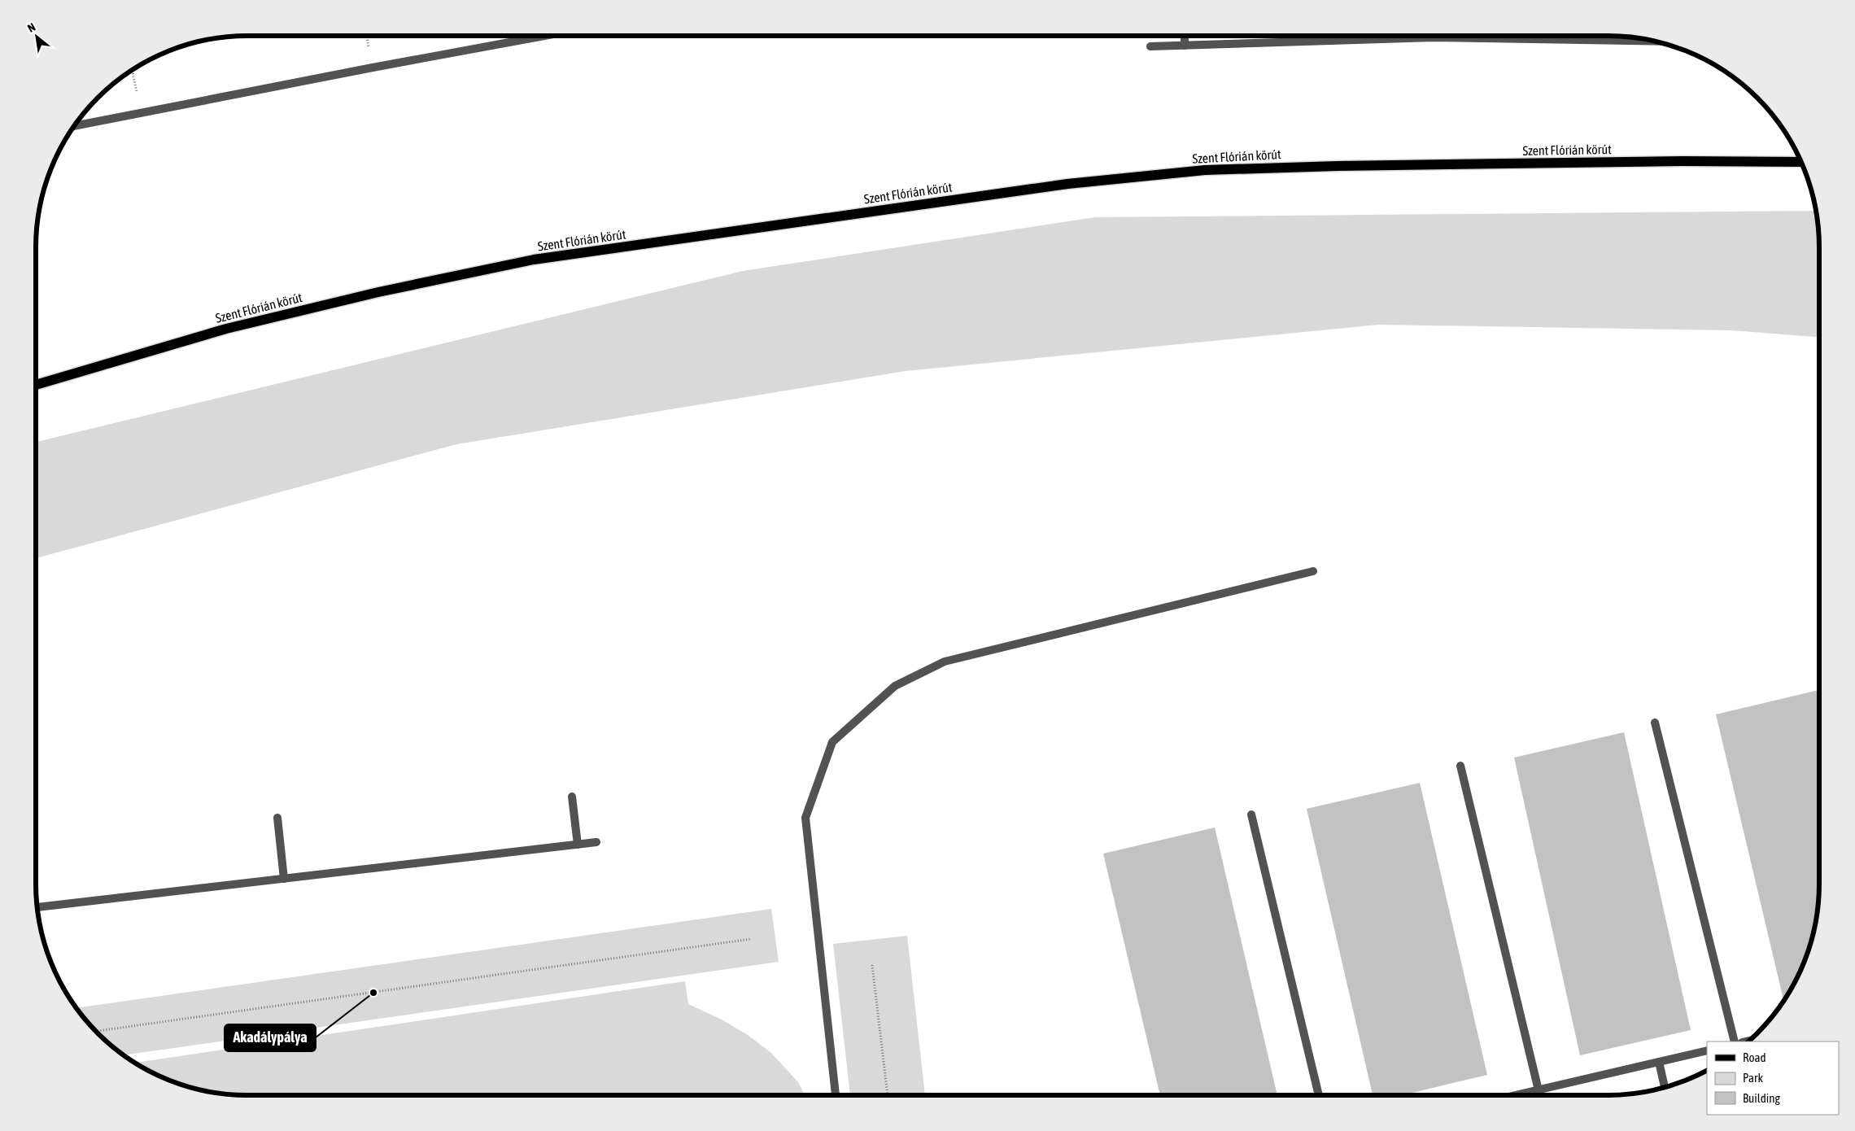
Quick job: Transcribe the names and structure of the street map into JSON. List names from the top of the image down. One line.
{"streets":{"main road":["Szent Flórián körút"]},"places":["Akadálypálya"],"legend":["Road","Park","Building"],"north":"top left"}
